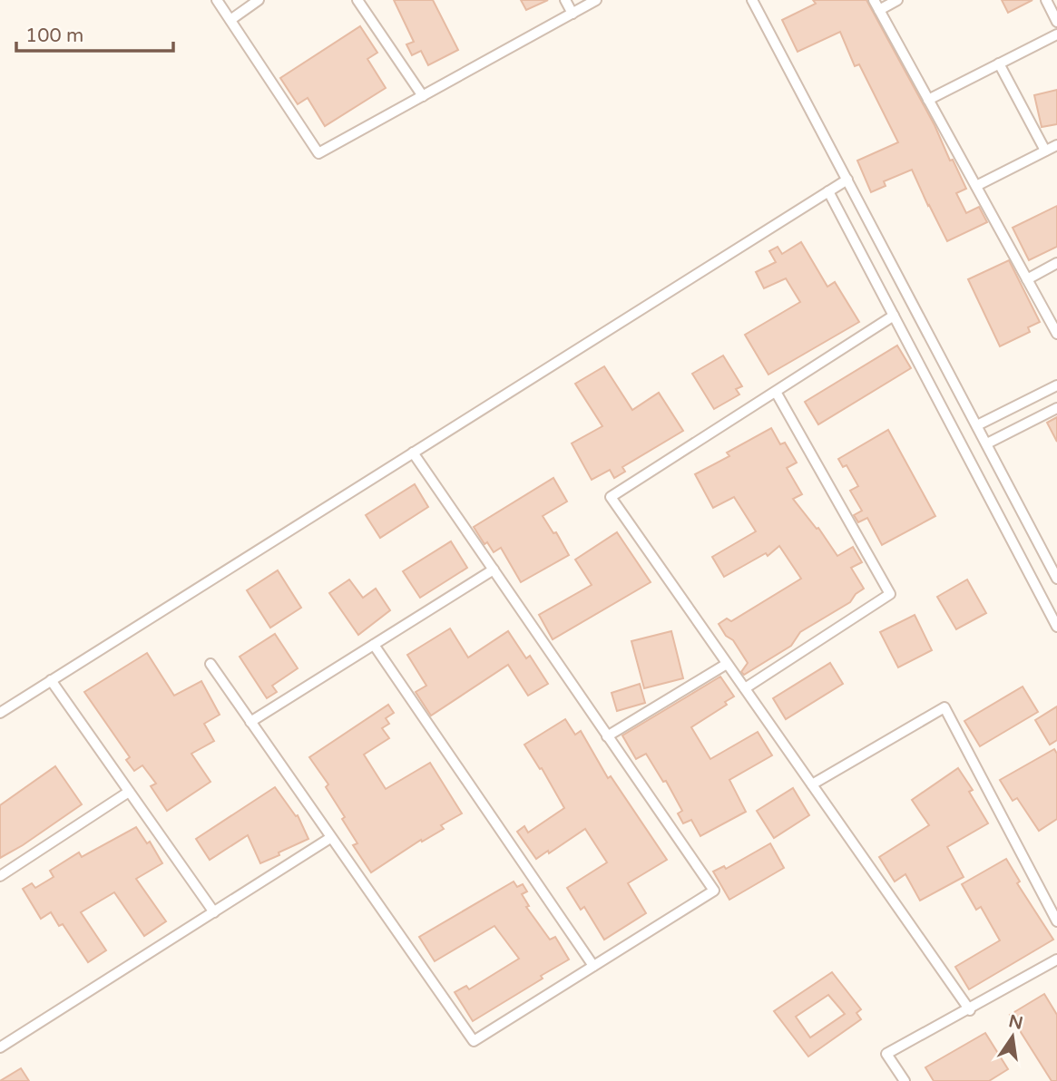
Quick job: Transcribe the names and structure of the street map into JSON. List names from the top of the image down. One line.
{"scale_bar":"100 m","north":"top"}
